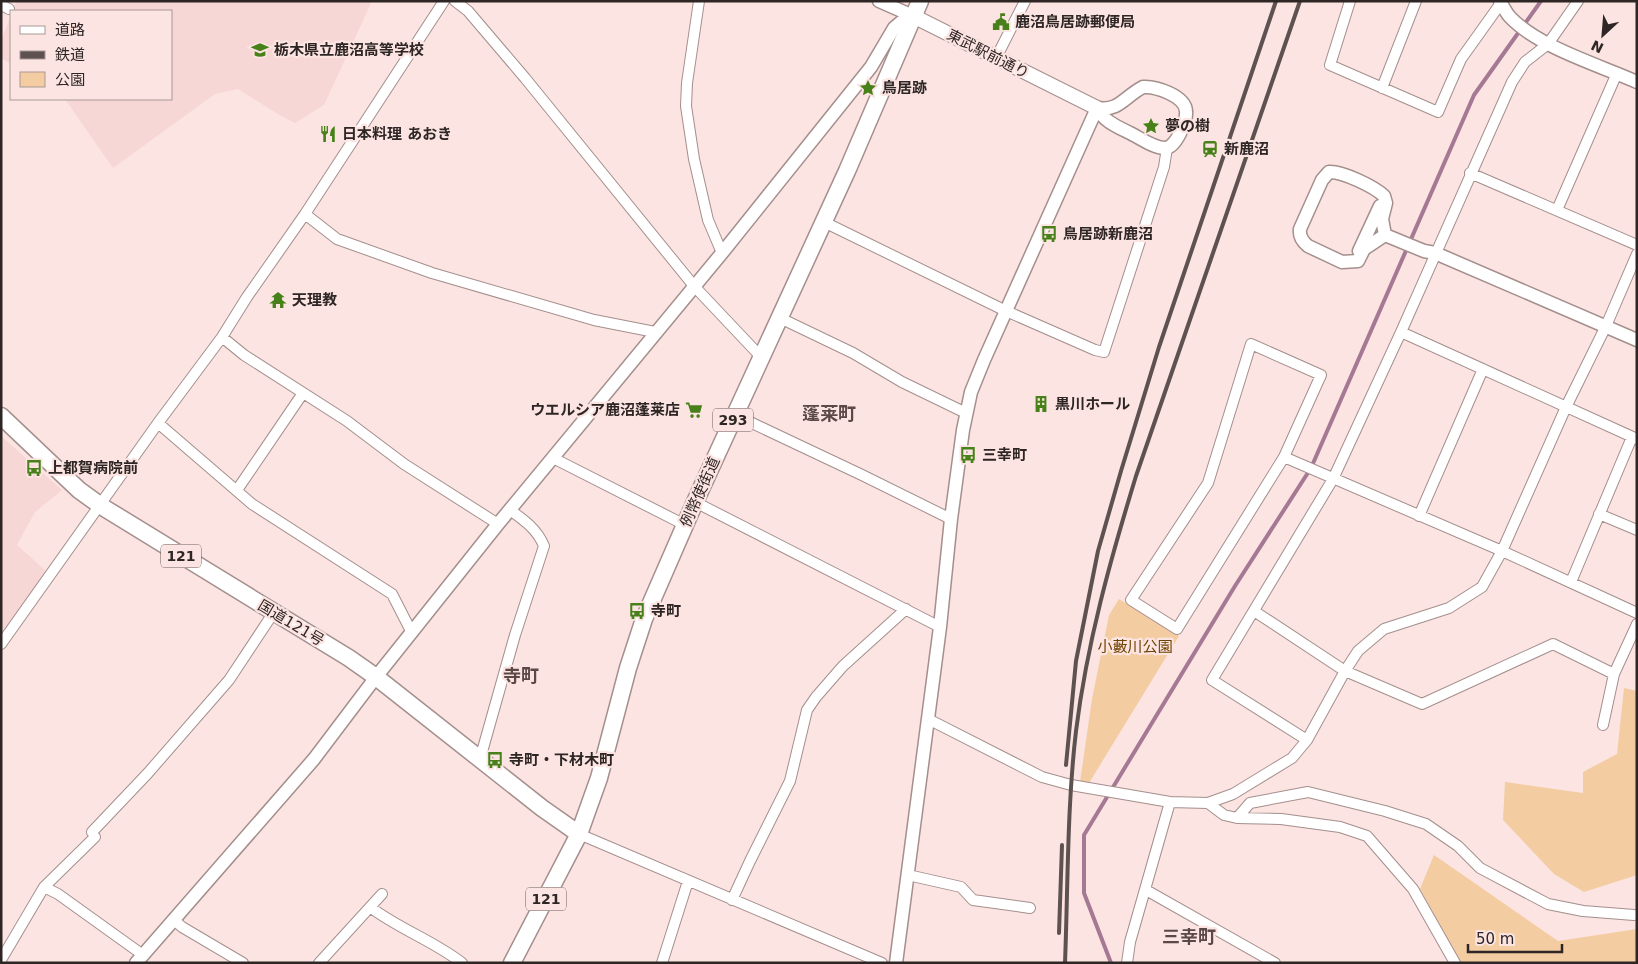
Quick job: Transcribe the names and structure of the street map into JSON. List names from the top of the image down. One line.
{"streets":{"highway":["293","例幣使街道","121","国道121号"],"main road":["東武駅前通り"]},"crossings":[["東武駅前通り","例幣使街道"],["例幣使街道","国道121号"]],"districts":["蓬莱町","寺町","三幸町"],"parks":["小藪川公園"],"places":{"public building":["鹿沼鳥居跡郵便局"],"school or university":["栃木県立鹿沼高等学校"],"place":["鳥居跡","夢の樹"],"restaurant":["日本料理 あおき"],"station":["新鹿沼"],"bus stop":["鳥居跡新鹿沼","三幸町","上都賀病院前","寺町","寺町・下材木町"],"temple":["天理教"],"building":["黒川ホール"],"supermarket":["ウエルシア鹿沼蓬莱店"]},"legend":["道路","鉄道","公園"],"scale_bar":"50 m","north":"bottom left"}
